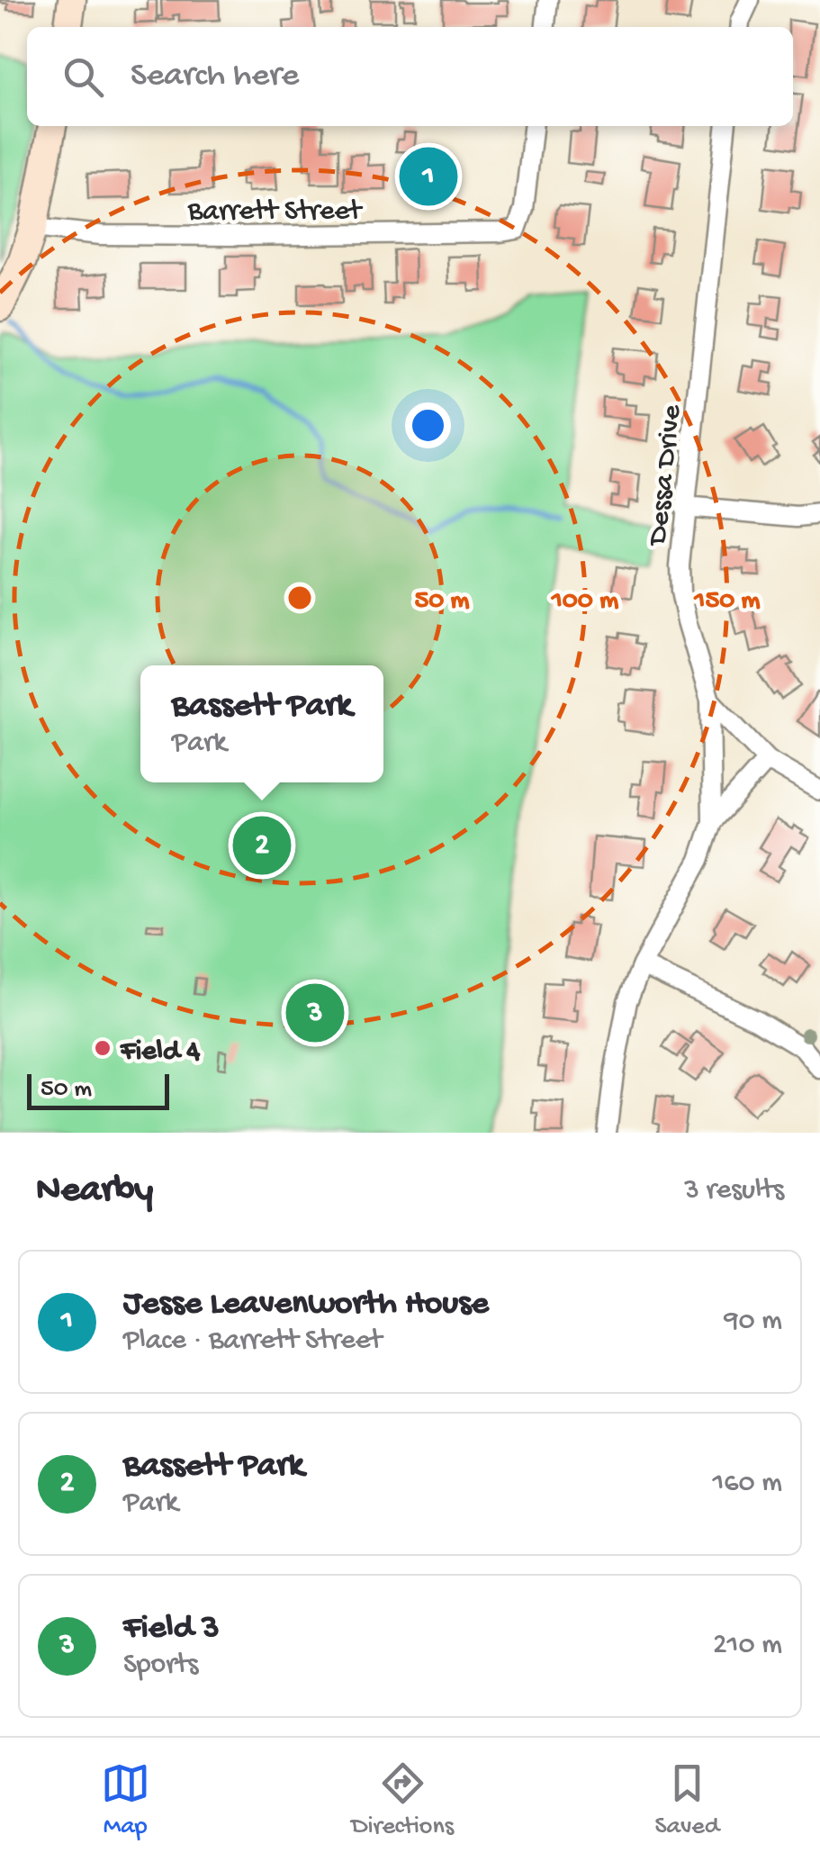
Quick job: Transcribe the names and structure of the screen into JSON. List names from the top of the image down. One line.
{"streets":{"street":["Barrett Street","Dessa Drive"]},"places":["Field 4"],"scale_bar":"50 m","page":{"search":"Search here","pins":["1","2","3"],"popup":["Bassett Park","Park"],"scale":"50 m","heading":["Nearby","3 results"],"list":[{"mark":"1","name":"Jesse Leavenworth House","note":"Place · Barrett Street","value":"90 m"},{"mark":"2","name":"Bassett Park","note":"Park","value":"160 m"},{"mark":"3","name":"Field 3","note":"Sports","value":"210 m"}],"nav":["Map","Directions","Saved"]},"rings":["50 m","100 m","150 m"]}
